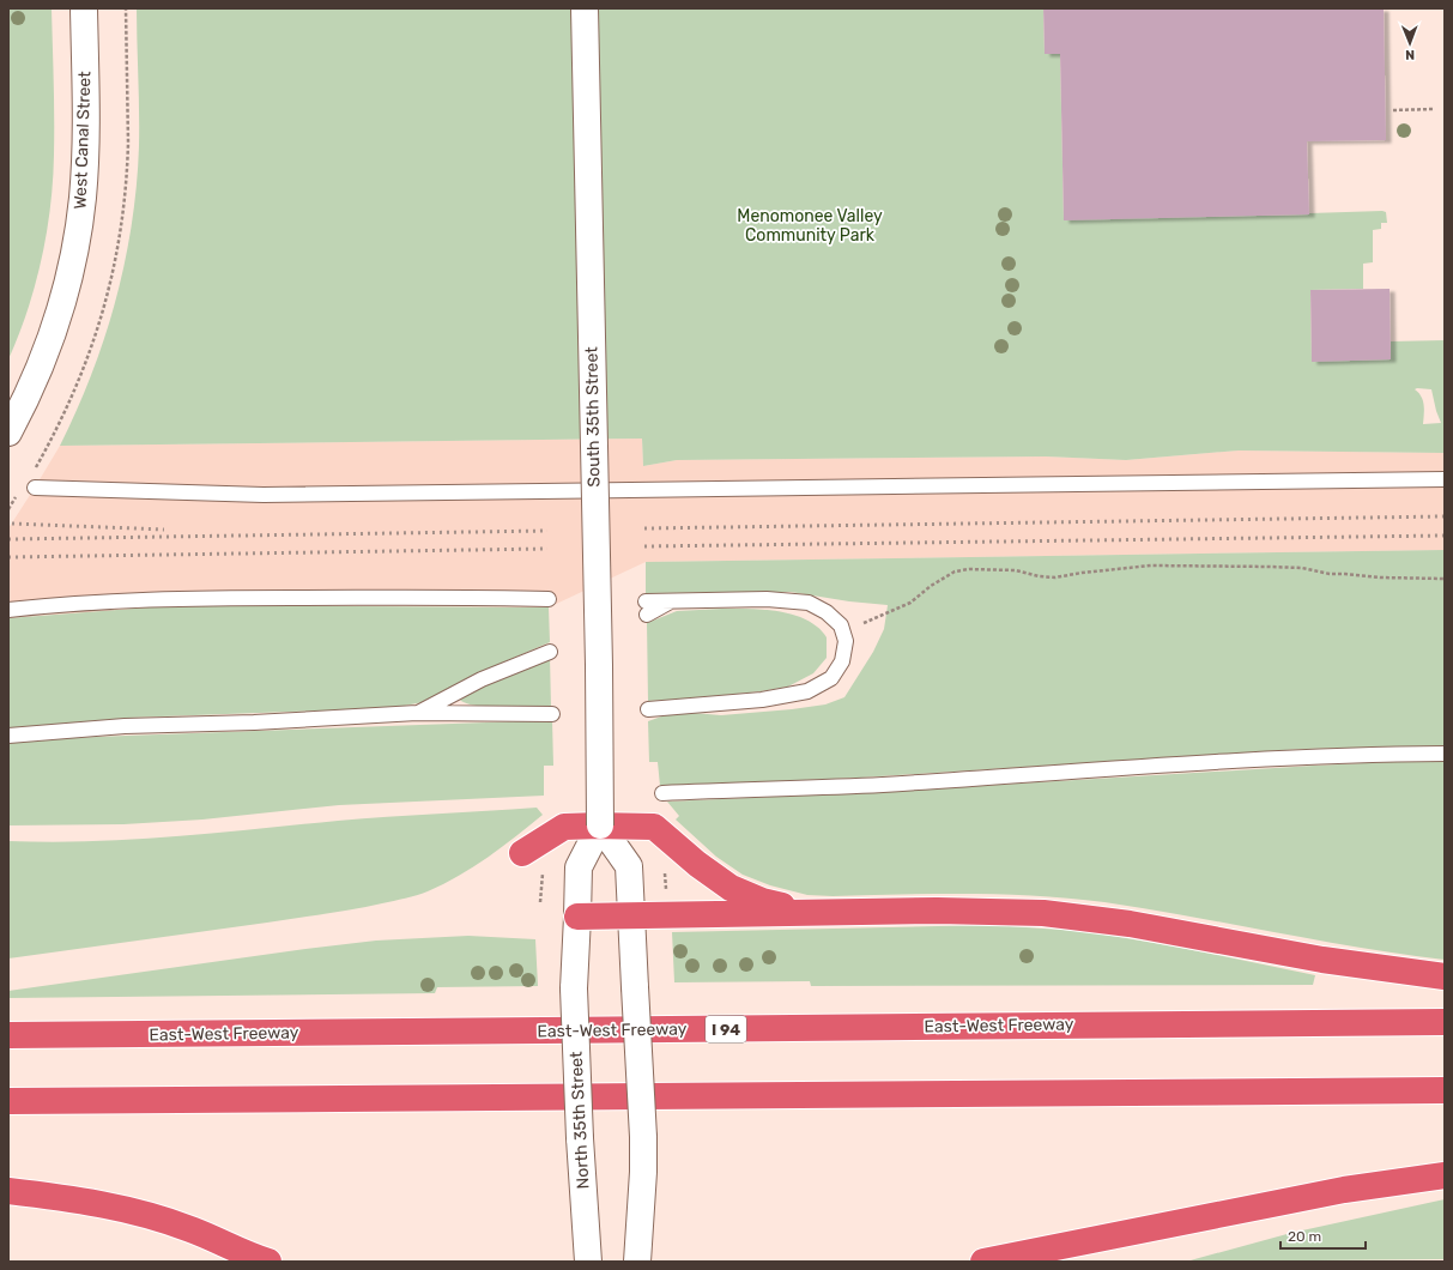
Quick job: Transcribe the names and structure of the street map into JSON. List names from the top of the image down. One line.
{"streets":{"highway":["East-West Freeway","I 94"],"main road":["West Canal Street","South 35th Street","North 35th Street"]},"crossings":[["South 35th Street","North 35th Street"]],"parks":["Menomonee Valley Community Park"],"scale_bar":"20 m","north":"bottom"}
